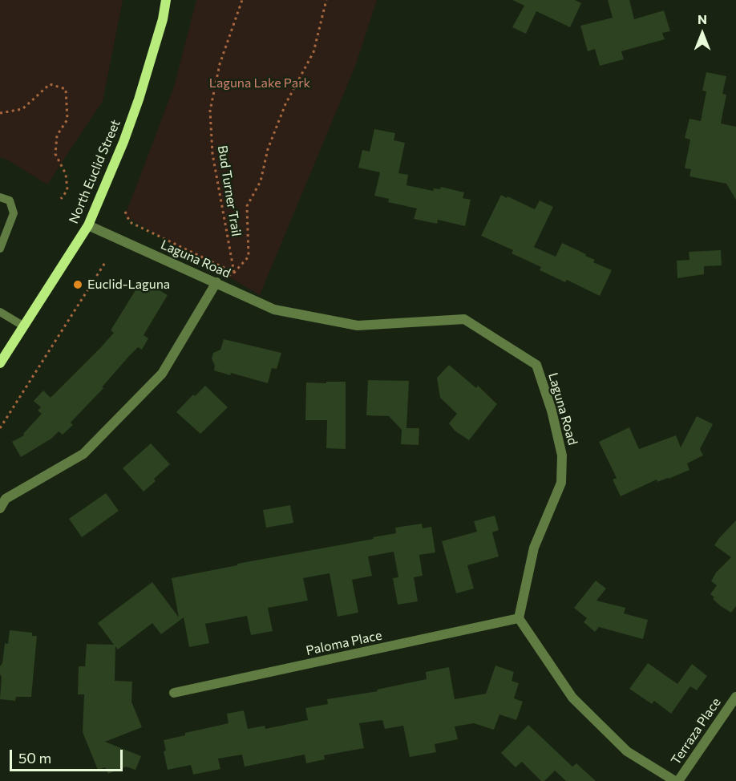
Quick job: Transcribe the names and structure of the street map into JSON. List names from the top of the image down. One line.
{"streets":{"main road":["North Euclid Street"],"street":["Laguna Road","Paloma Place","Terraza Place"],"path":["Bud Turner Trail"]},"crossings":[["North Euclid Street","Laguna Road"],["Laguna Road","Paloma Place"]],"parks":["Laguna Lake Park"],"places":["Euclid-Laguna"],"scale_bar":"50 m","north":"top"}
